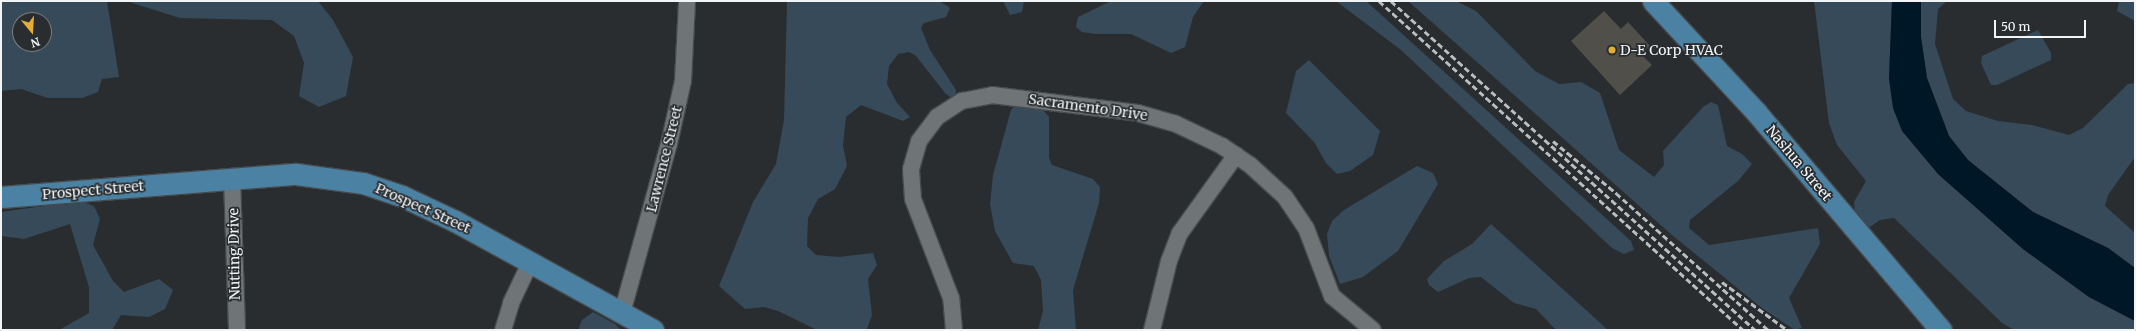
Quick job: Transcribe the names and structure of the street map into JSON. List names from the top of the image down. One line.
{"streets":{"main road":["Nashua Street","Prospect Street"],"street":["Sacramento Drive","Lawrence Street","Nutting Drive"]},"crossings":[["Lawrence Street","Prospect Street"],["Prospect Street","Nutting Drive"]],"places":["D-E Corp HVAC"],"scale_bar":"50 m","north":"bottom"}
